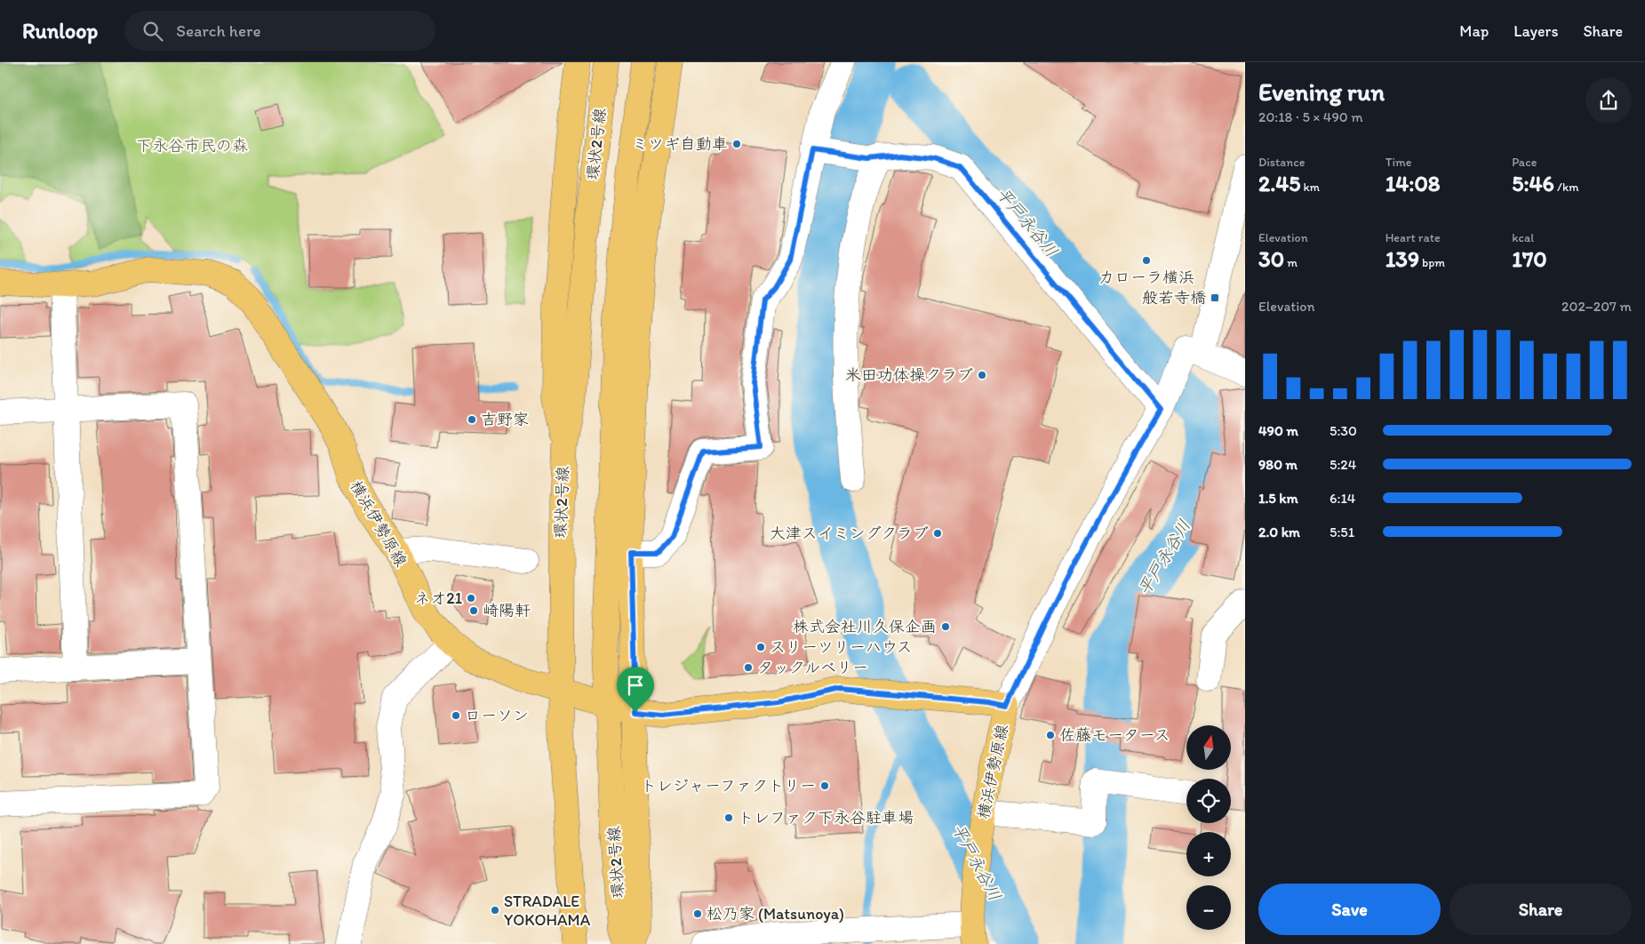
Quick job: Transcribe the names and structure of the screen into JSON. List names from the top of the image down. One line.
{"streets":{"main road":["環状2号線","横浜伊勢原線"]},"crossings":[["環状2号線","横浜伊勢原線"]],"water":["平戸永谷川"],"parks":["下永谷市民の森"],"places":{"other":["ミツギ自動車","カローラ横浜","米田功体操クラブ","吉野家","大津スイミングクラブ","ネオ21","崎陽軒","株式会社川久保企画","スリーツリーハウス","タックルベリー","ローソン","佐藤モータース","トレジャーファクトリー","トレファク下永谷駐車場","STRADALE YOKOHAMA","松乃家 (Matsunoya)"],"transit":["般若寺橋"]},"north":"top","page":{"header":"Runloop","search":"Search here","nav":["Map","Layers","Share"],"heading":["Evening run","20:18 · 5 × 490 m"],"stats":[["Distance","2.45 km"],["Time","14:08"],["Pace","5:46 /km"],["Elevation","30 m"],["Heart rate","139 bpm"],["kcal","170"]],"chart":["Elevation","202–207 m"],"list":[{"name":"490 m","note":"5:30"},{"name":"980 m","note":"5:24"},{"name":"1.5 km","note":"6:14"},{"name":"2.0 km","note":"5:51"}],"map_buttons":["+","−"],"buttons":["Save","Share"]}}
